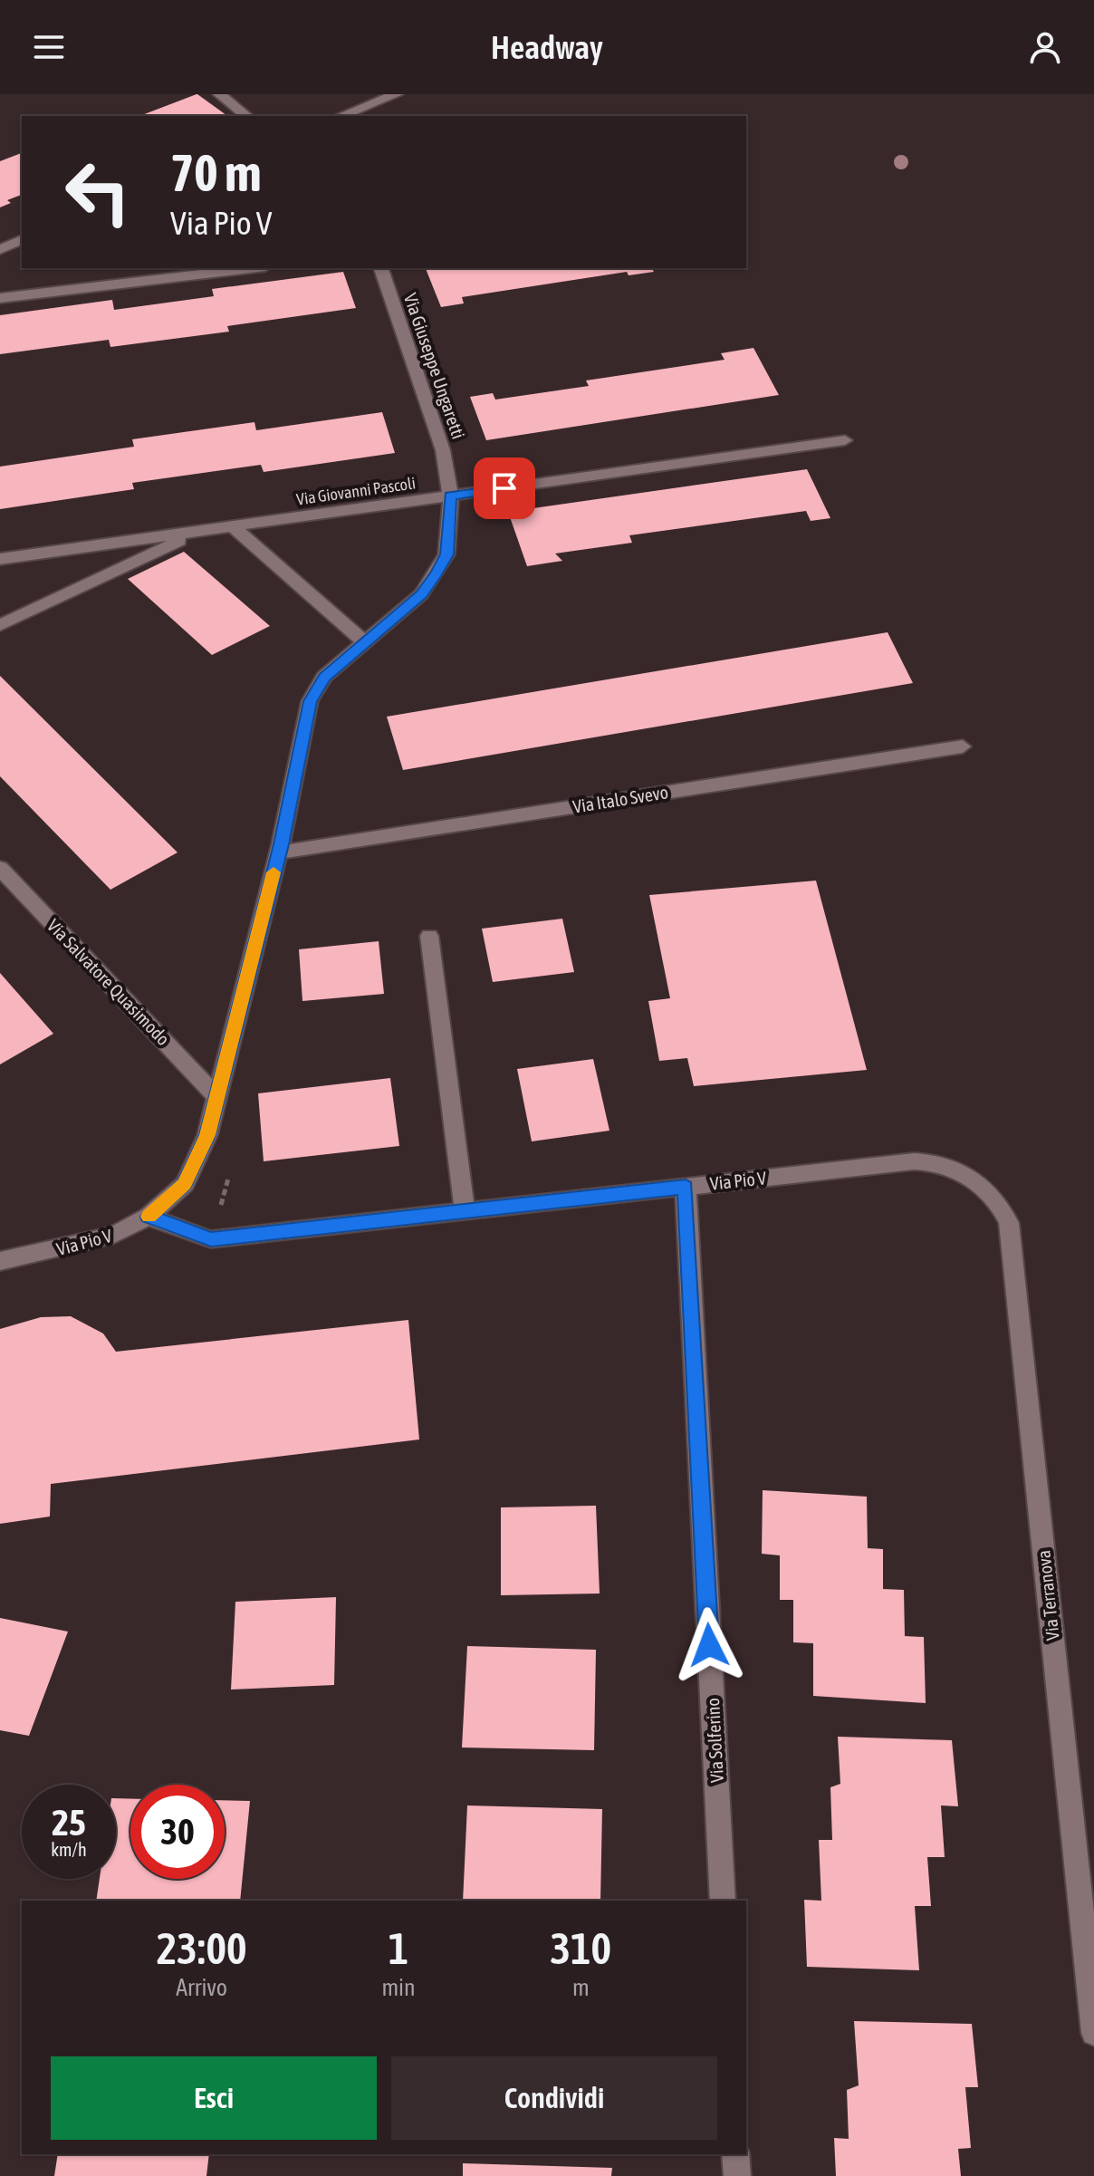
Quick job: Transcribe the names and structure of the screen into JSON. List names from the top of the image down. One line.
{"streets":{"street":["Via Giuseppe Ungaretti","Via Giovanni Pascoli","Via Italo Svevo","Via Salvatore Quasimodo","Via Pio V","Via Terranova","Via Solferino"]},"crossings":[["Via Giuseppe Ungaretti","Via Giovanni Pascoli"],["Via Giuseppe Ungaretti","Via Italo Svevo"],["Via Giuseppe Ungaretti","Via Salvatore Quasimodo"],["Via Giuseppe Ungaretti","Via Pio V"],["Via Pio V","Via Terranova"],["Via Pio V","Via Solferino"]],"page":{"header":"Headway","turn":["70 m","Via Pio V"],"speed":"25 km/h","limit":"30","eta":["23:00","Arrivo","1","min","310","m"],"buttons":["Esci","Condividi"]}}
